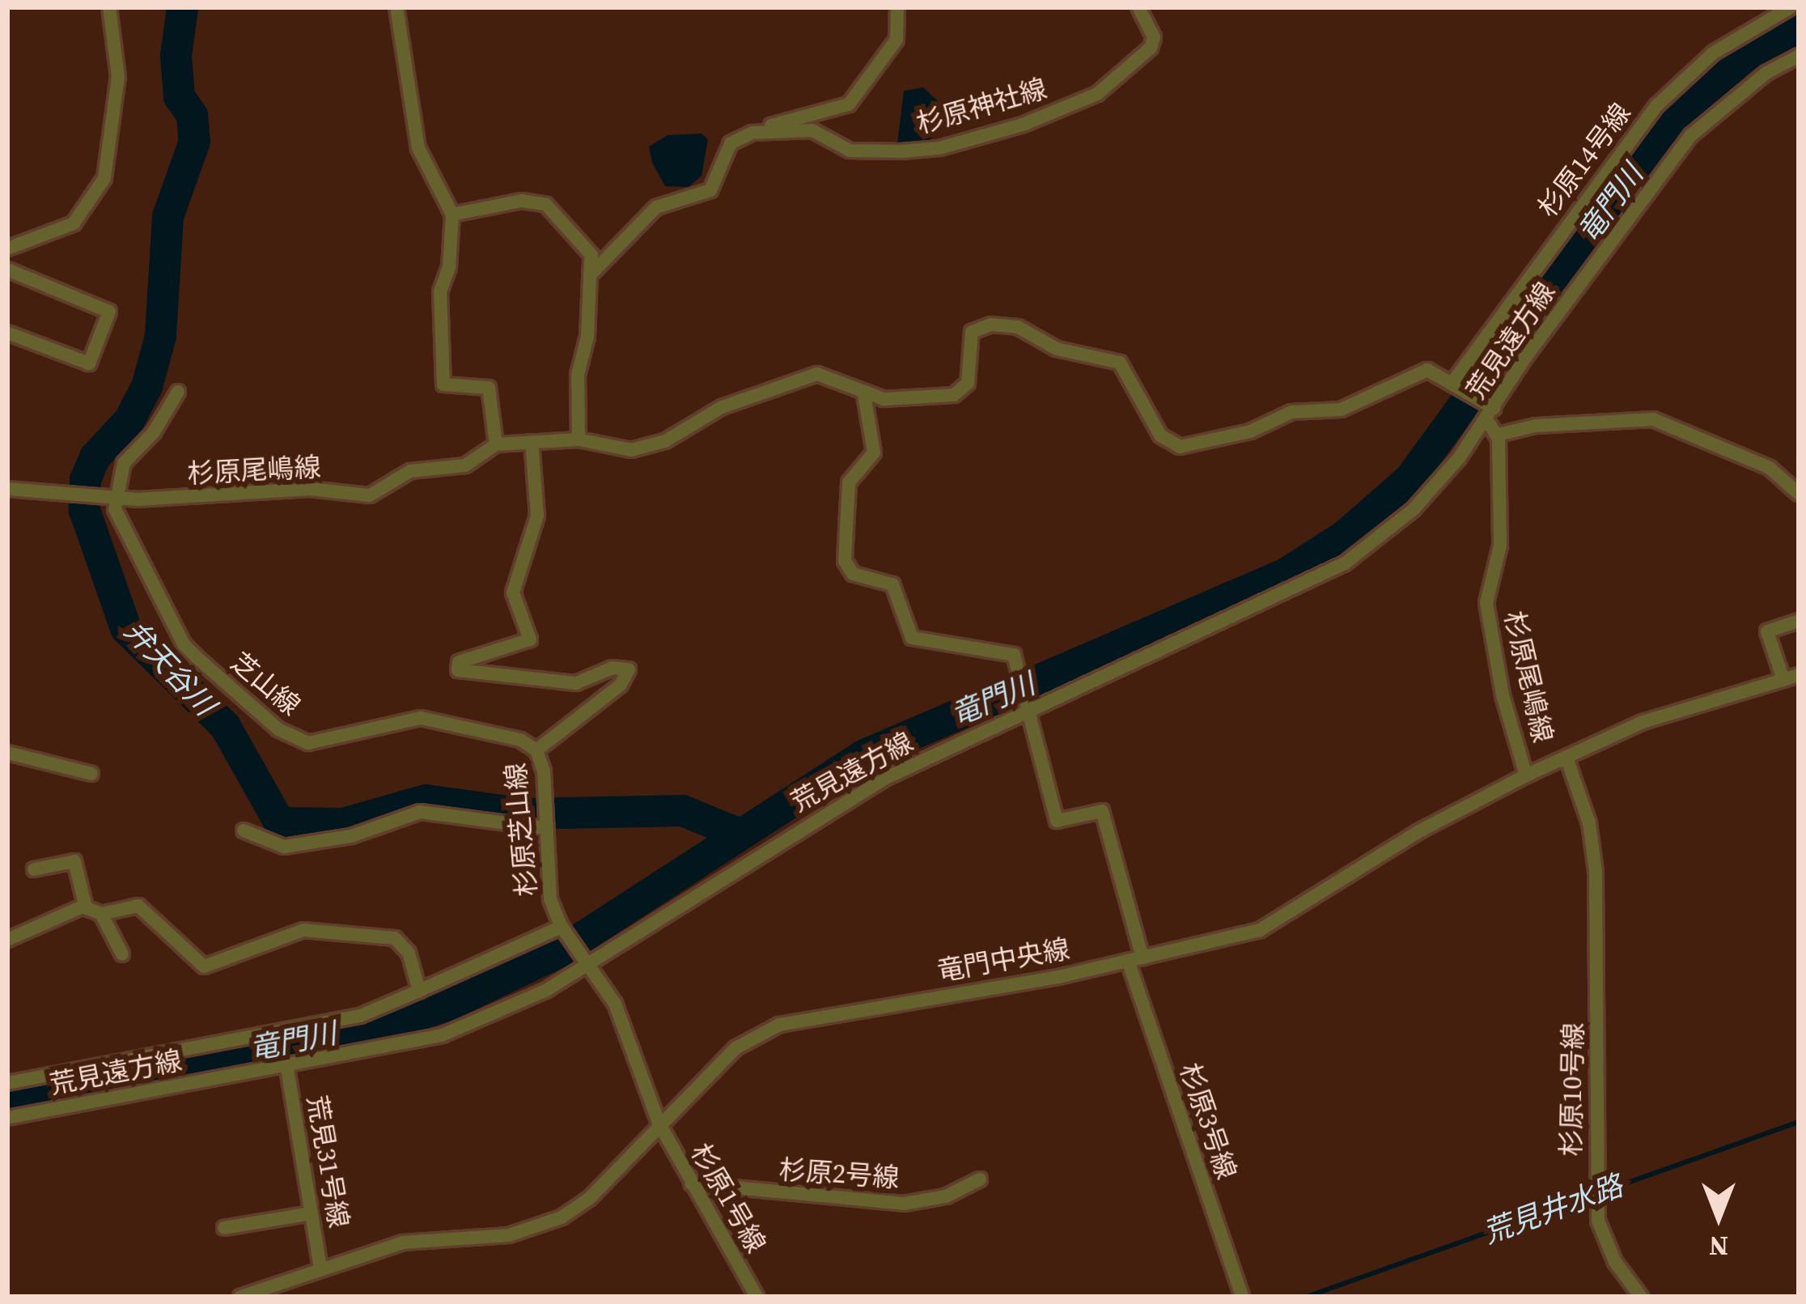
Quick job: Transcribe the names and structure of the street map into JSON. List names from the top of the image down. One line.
{"streets":{"street":["杉原神社線","杉原14号線","荒見遠方線","杉原尾嶋線","芝山線","杉原芝山線","竜門中央線","杉原10号線","杉原3号線","荒見31号線","杉原2号線","杉原1号線"]},"crossings":[["杉原14号線","杉原尾嶋線"],["荒見遠方線","杉原芝山線"],["荒見遠方線","杉原3号線"],["荒見遠方線","荒見31号線"],["杉原尾嶋線","芝山線"],["杉原尾嶋線","杉原芝山線"],["杉原尾嶋線","竜門中央線"],["芝山線","杉原芝山線"],["杉原芝山線","竜門中央線"],["杉原芝山線","杉原1号線"],["竜門中央線","杉原10号線"],["竜門中央線","杉原3号線"],["竜門中央線","荒見31号線"],["竜門中央線","杉原1号線"],["杉原2号線","杉原1号線"]],"water":["竜門川","弁天谷川","荒見井水路"],"north":"bottom"}
